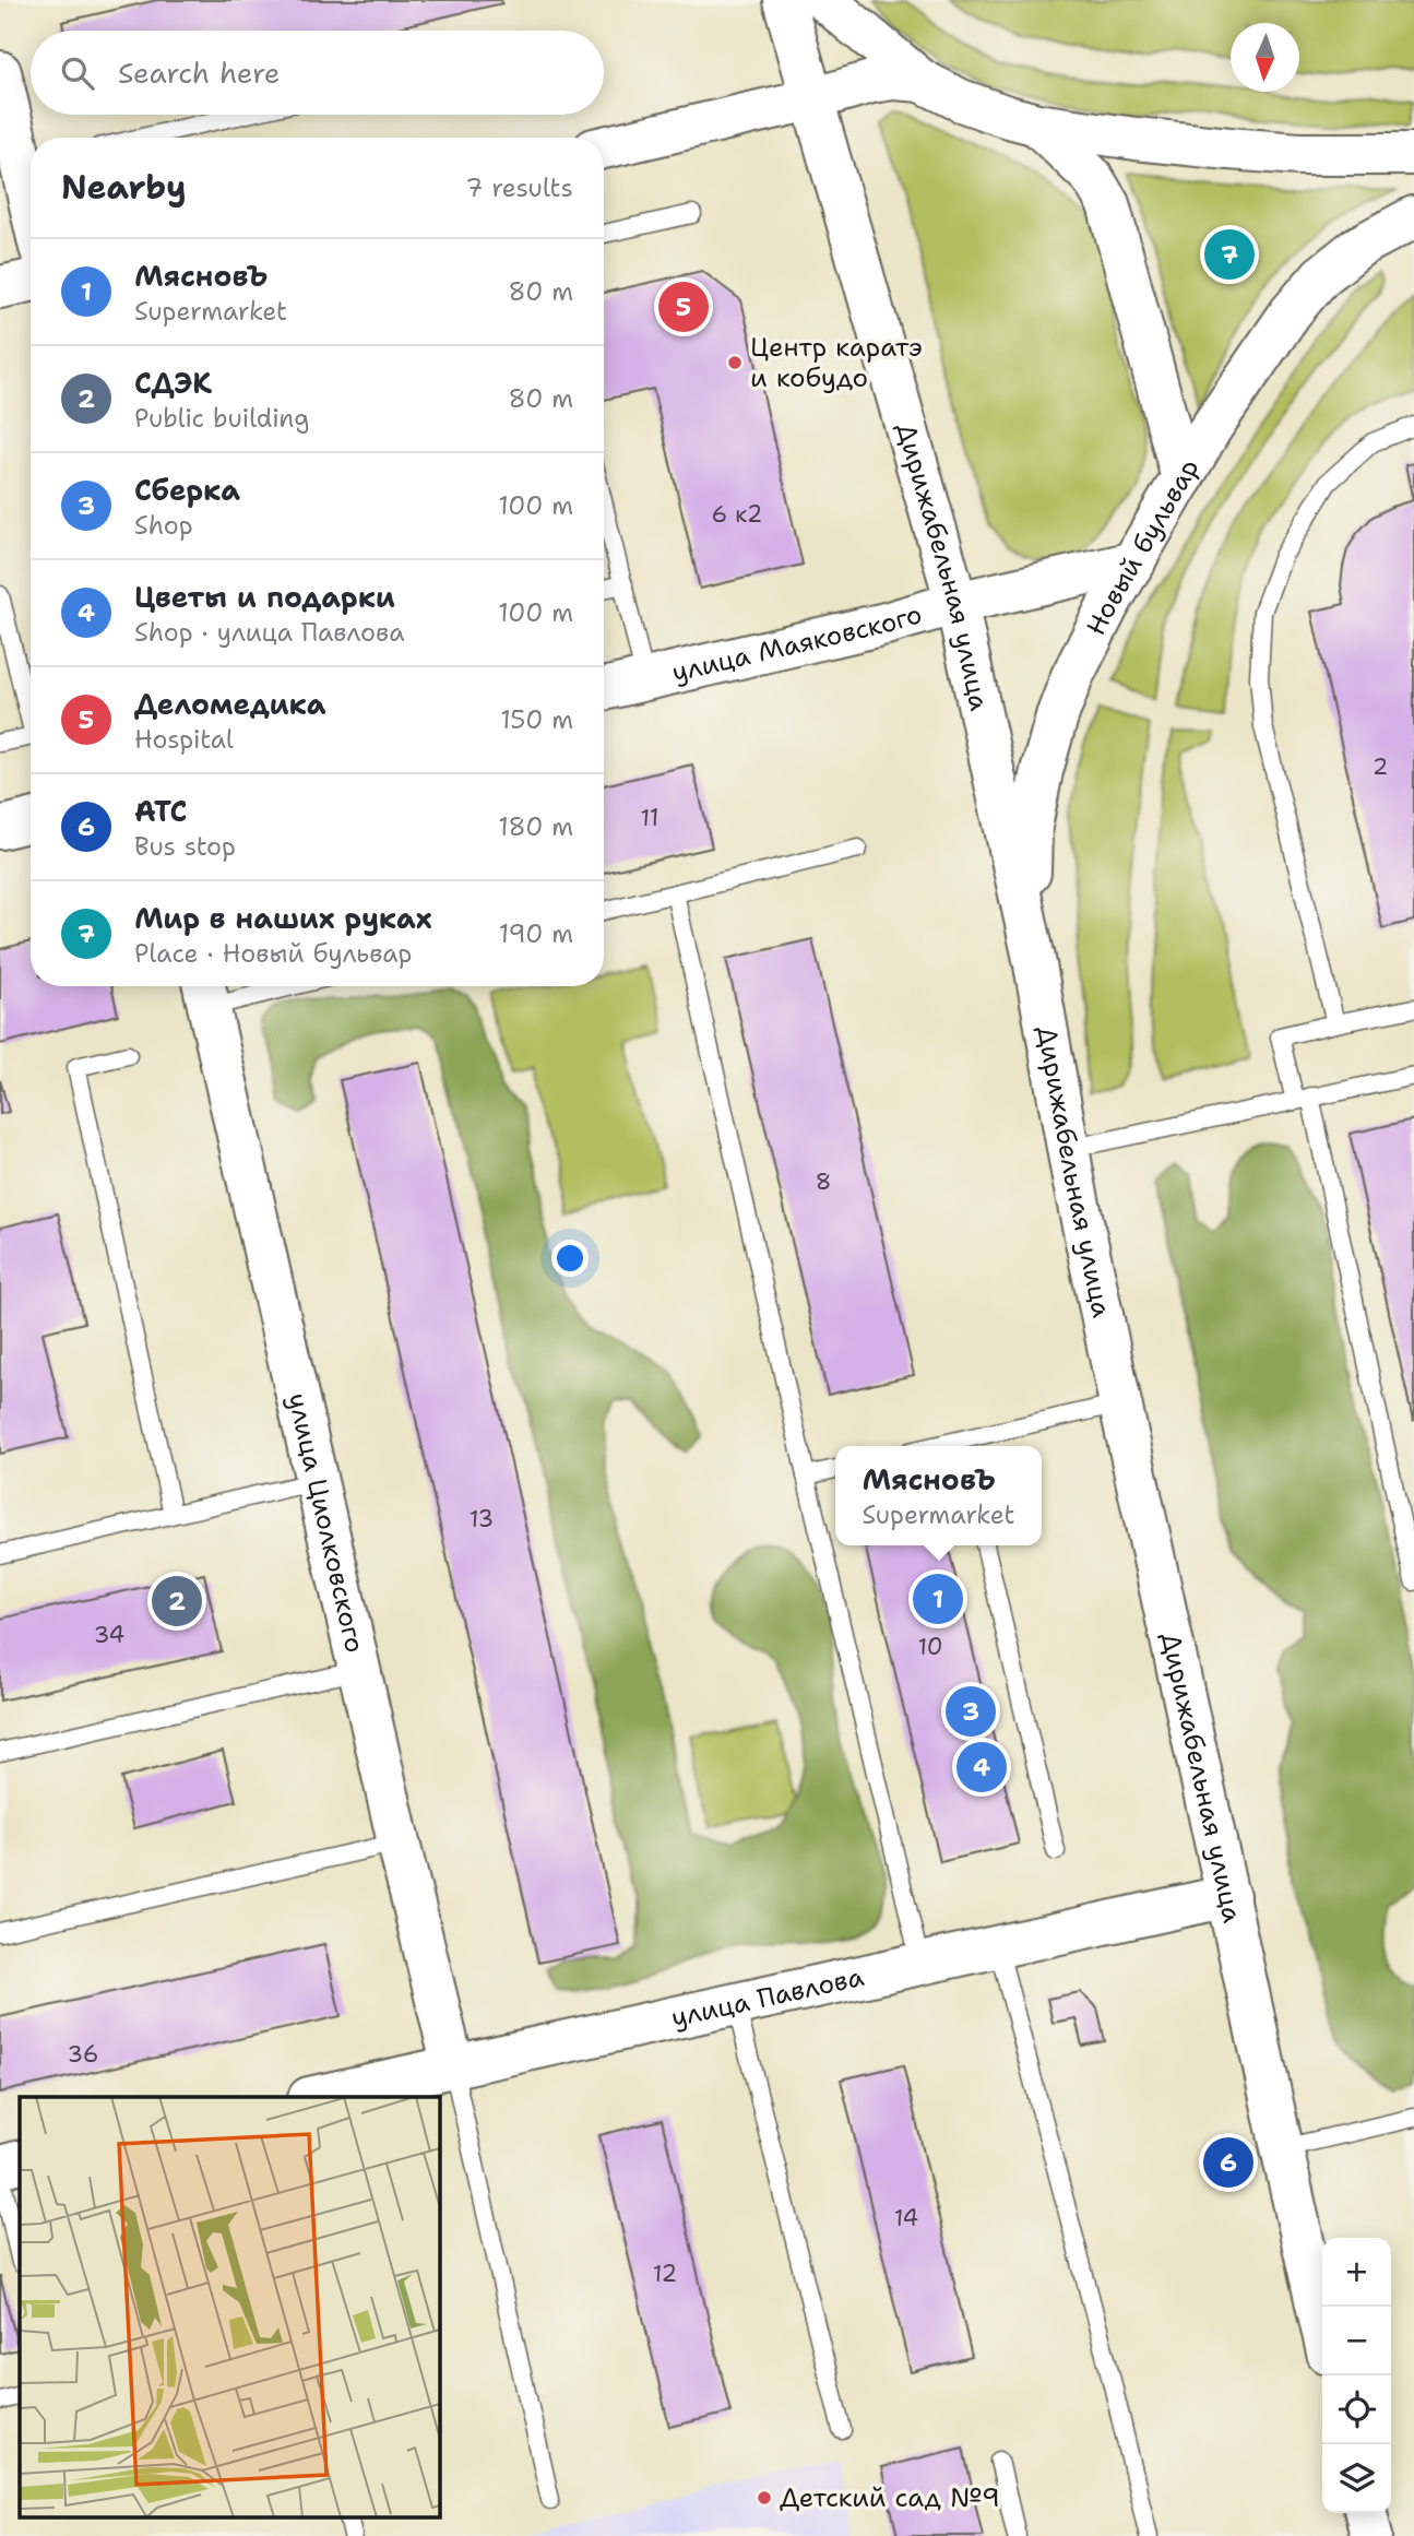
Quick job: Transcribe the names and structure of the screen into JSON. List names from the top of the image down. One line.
{"streets":{"main road":["Новый бульвар","Дирижабельная улица","улица Маяковского","улица Циолковского","улица Павлова"]},"crossings":[["Новый бульвар","Дирижабельная улица"],["Новый бульвар","улица Маяковского"],["Дирижабельная улица","улица Маяковского"],["Дирижабельная улица","улица Павлова"],["улица Циолковского","улица Павлова"]],"places":["Центр каратэ и кобудо","Детский сад №9"],"house_numbers":["6 к2","2","11","8","13","34","10","36","14","12"],"north":"bottom","page":{"search":"Search here","heading":["Nearby","7 results"],"pins":["7","5","1","2","3","4","6"],"list":[{"mark":"1","name":"МясновЪ","note":"Supermarket","value":"80 m"},{"mark":"2","name":"СДЭК","note":"Public building","value":"80 m"},{"mark":"3","name":"Сберка","note":"Shop","value":"100 m"},{"mark":"4","name":"Цветы и подарки","note":"Shop · улица Павлова","value":"100 m"},{"mark":"5","name":"Деломедика","note":"Hospital","value":"150 m"},{"mark":"6","name":"АТС","note":"Bus stop","value":"180 m"},{"mark":"7","name":"Мир в наших руках","note":"Place · Новый бульвар","value":"190 m"}],"popup":["МясновЪ","Supermarket"],"map_buttons":["+","−"]}}
